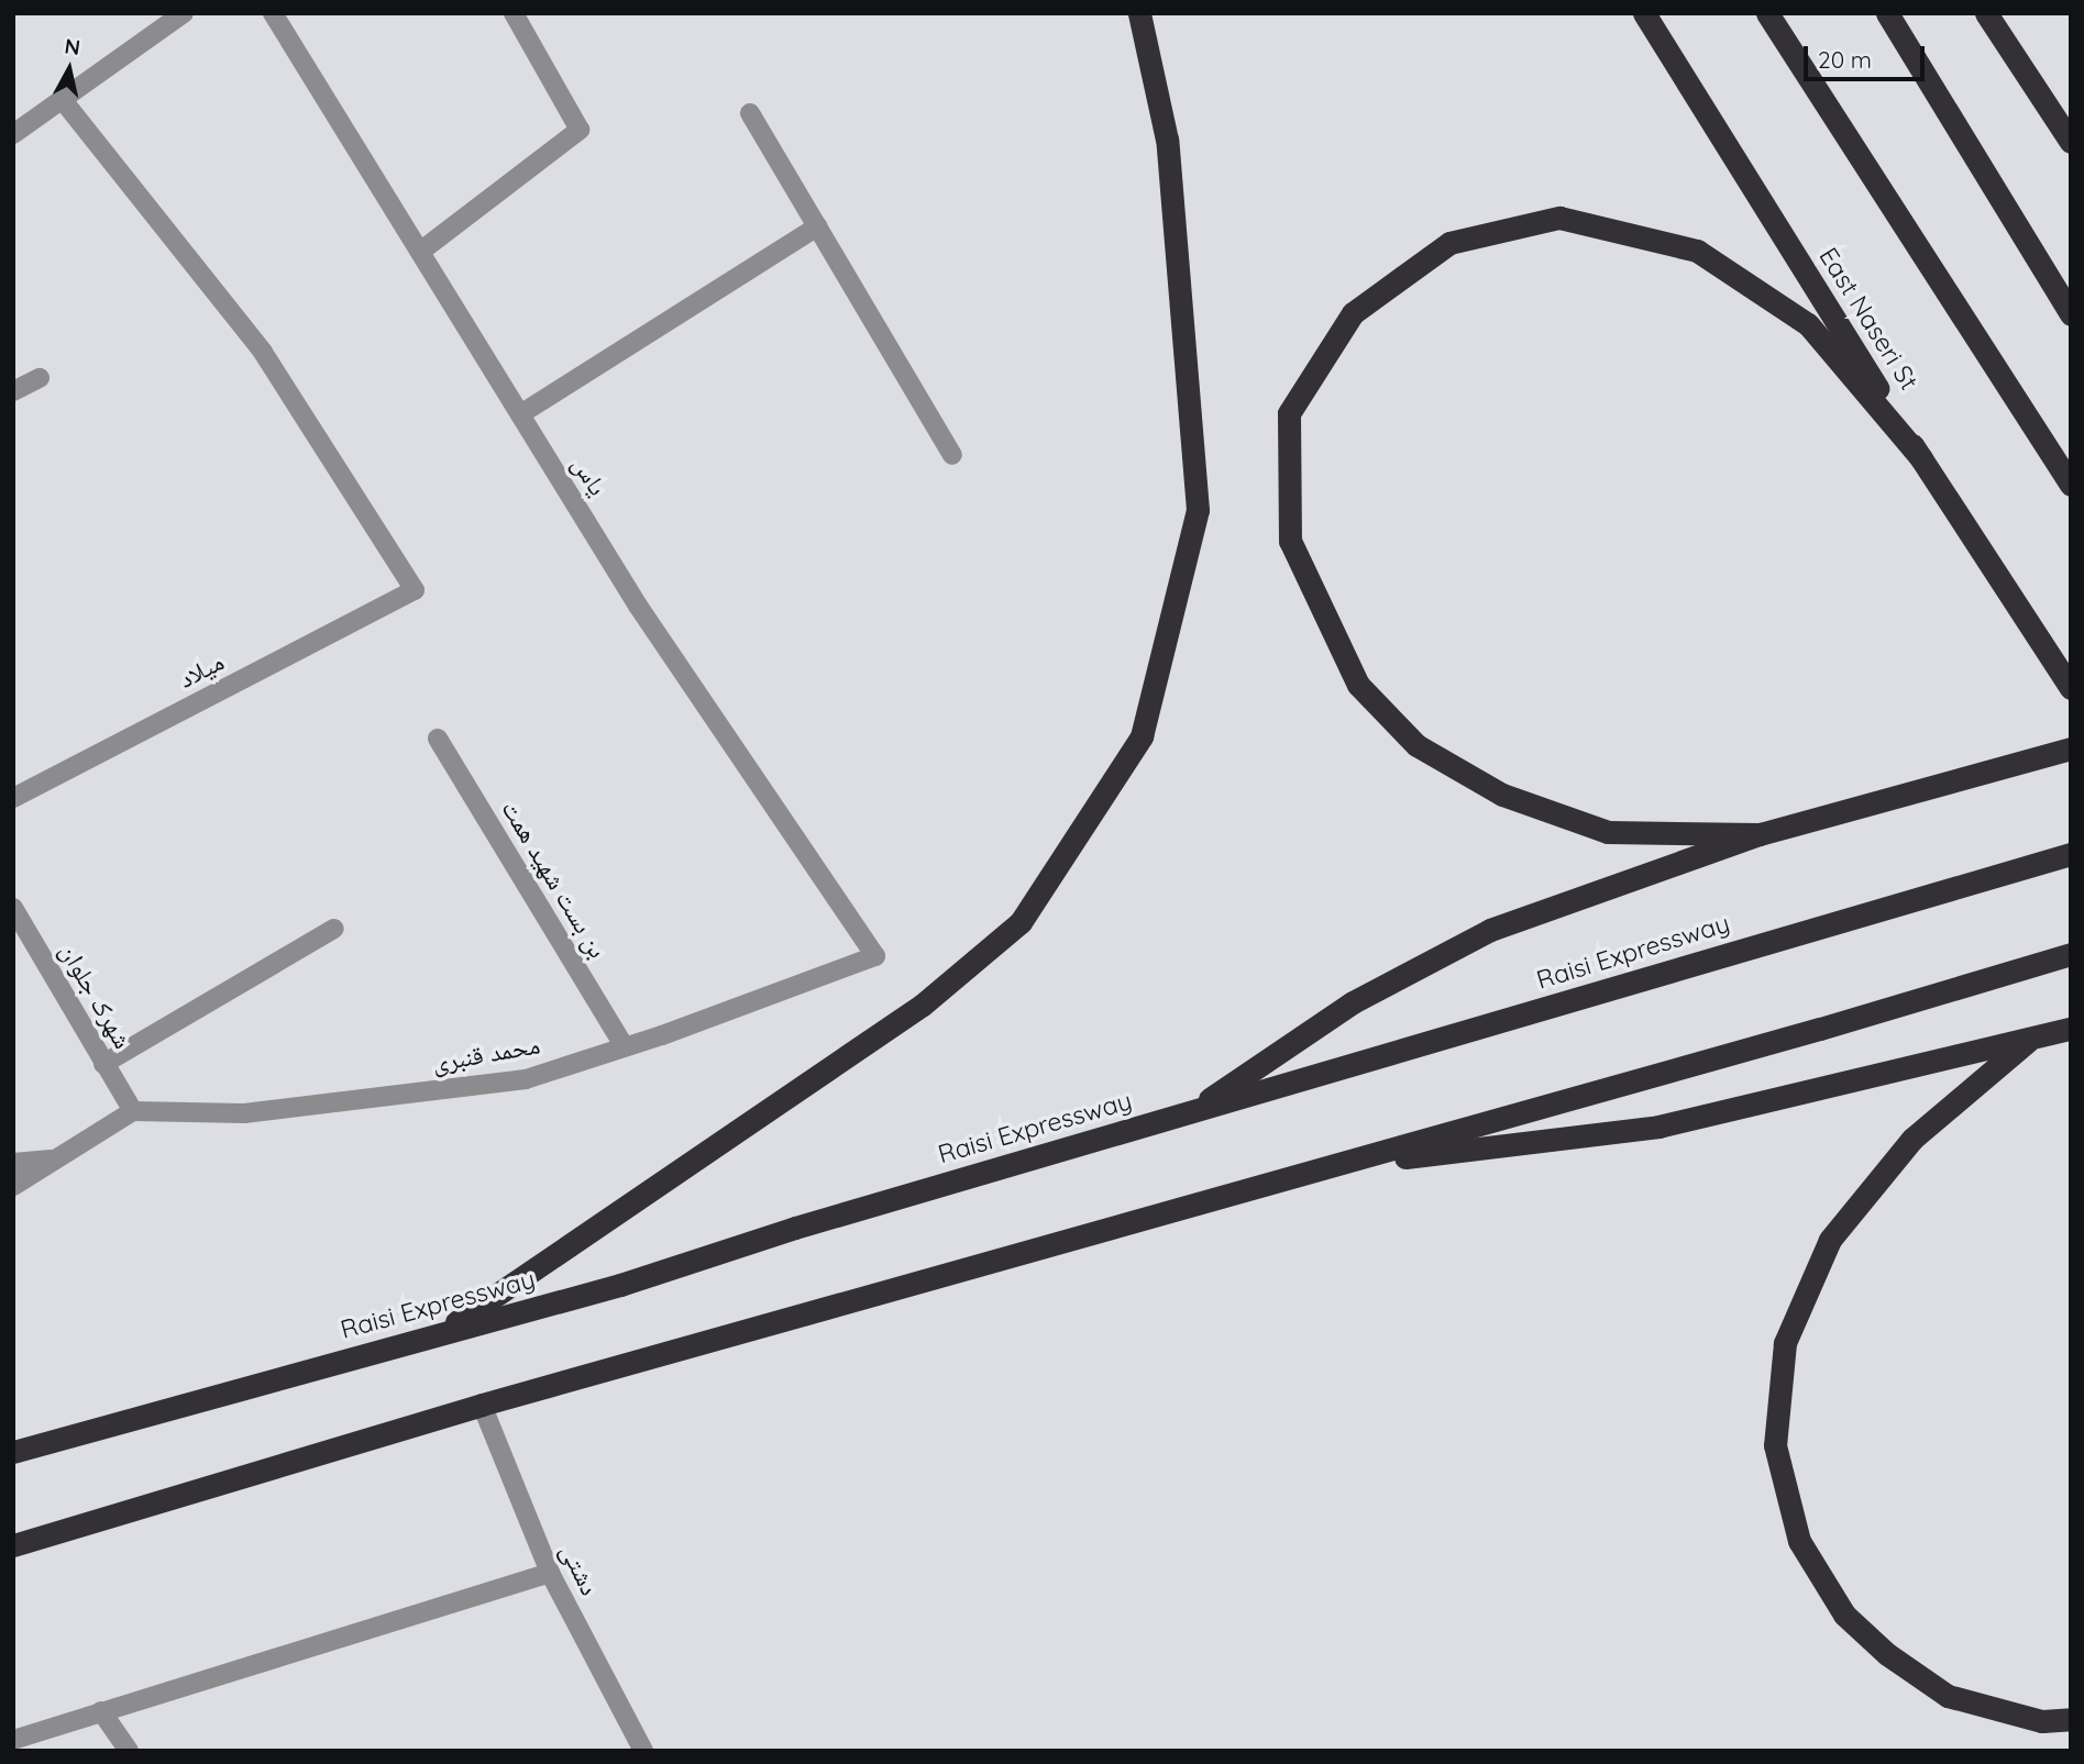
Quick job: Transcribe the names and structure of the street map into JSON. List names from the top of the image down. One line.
{"streets":{"highway":["East Naseri St","Raisi Expressway"],"street":["یاس","میلاد","بن بست شهید همت","شهرک جلوان","محمد قنبری","دشتی"]},"crossings":[["یاس","محمد قنبری"],["بن بست شهید همت","محمد قنبری"],["شهرک جلوان","محمد قنبری"]],"scale_bar":"20 m","north":"top"}
